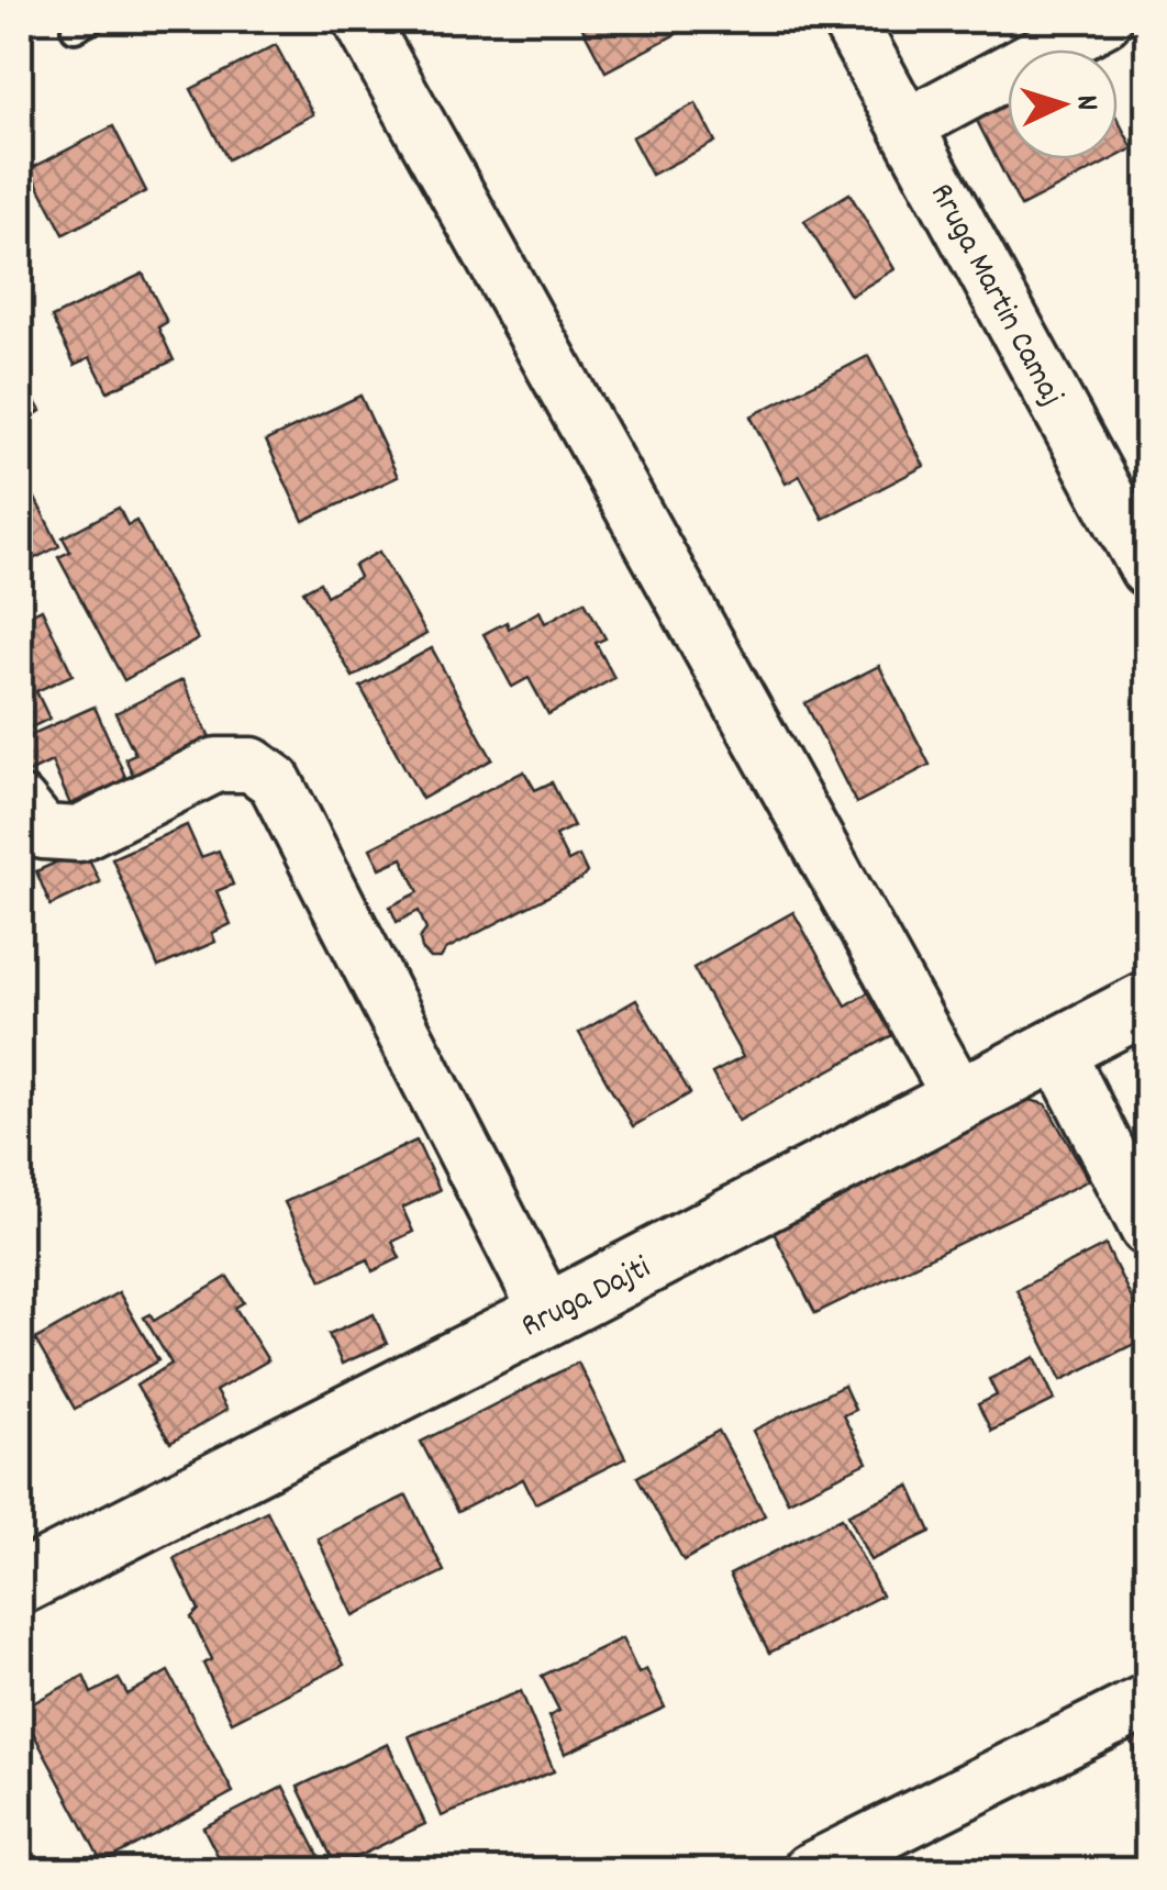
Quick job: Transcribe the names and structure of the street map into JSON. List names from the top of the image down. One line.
{"streets":{"street":["Rruga Martin Camaj","Rruga Dajti"]},"north":"right"}
